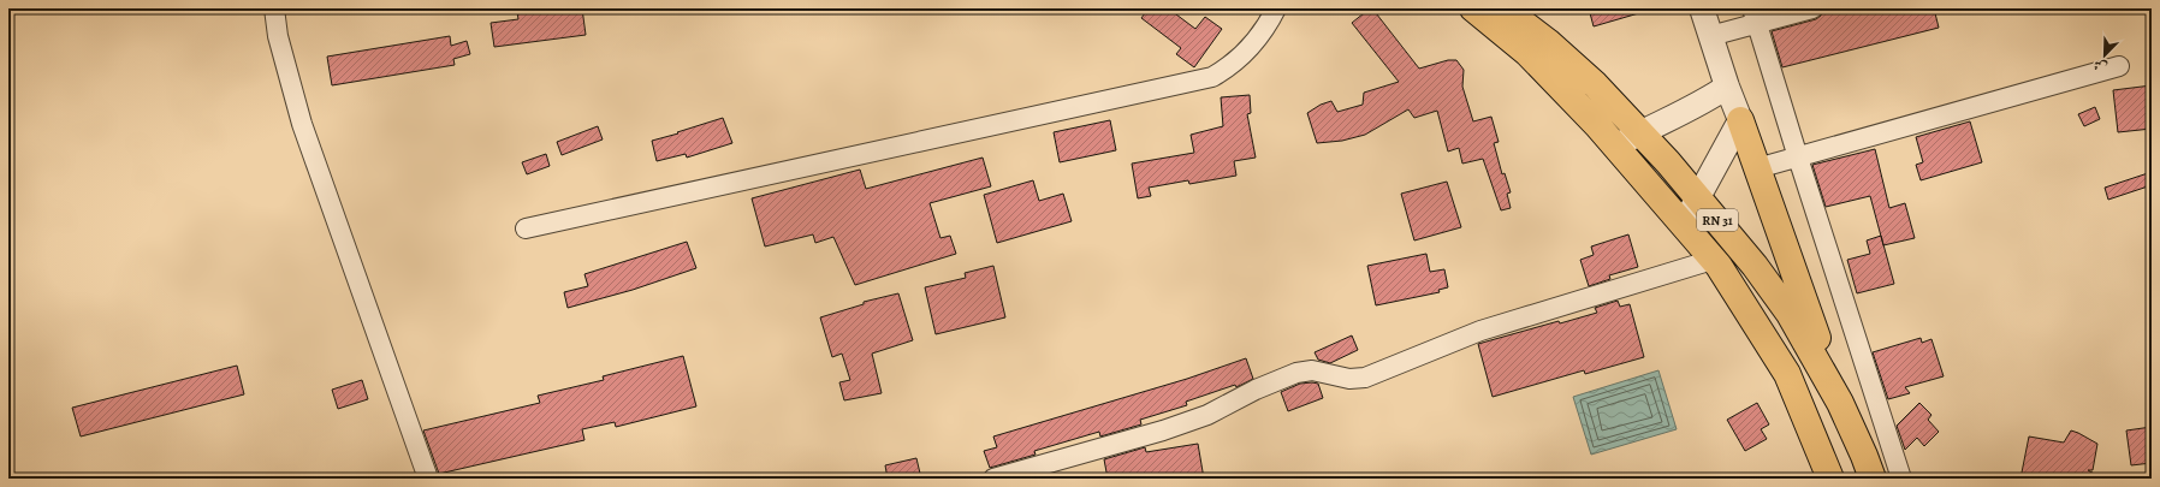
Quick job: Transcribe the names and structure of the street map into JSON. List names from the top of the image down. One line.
{"streets":{"highway":["RN 31"]},"north":"bottom left"}
